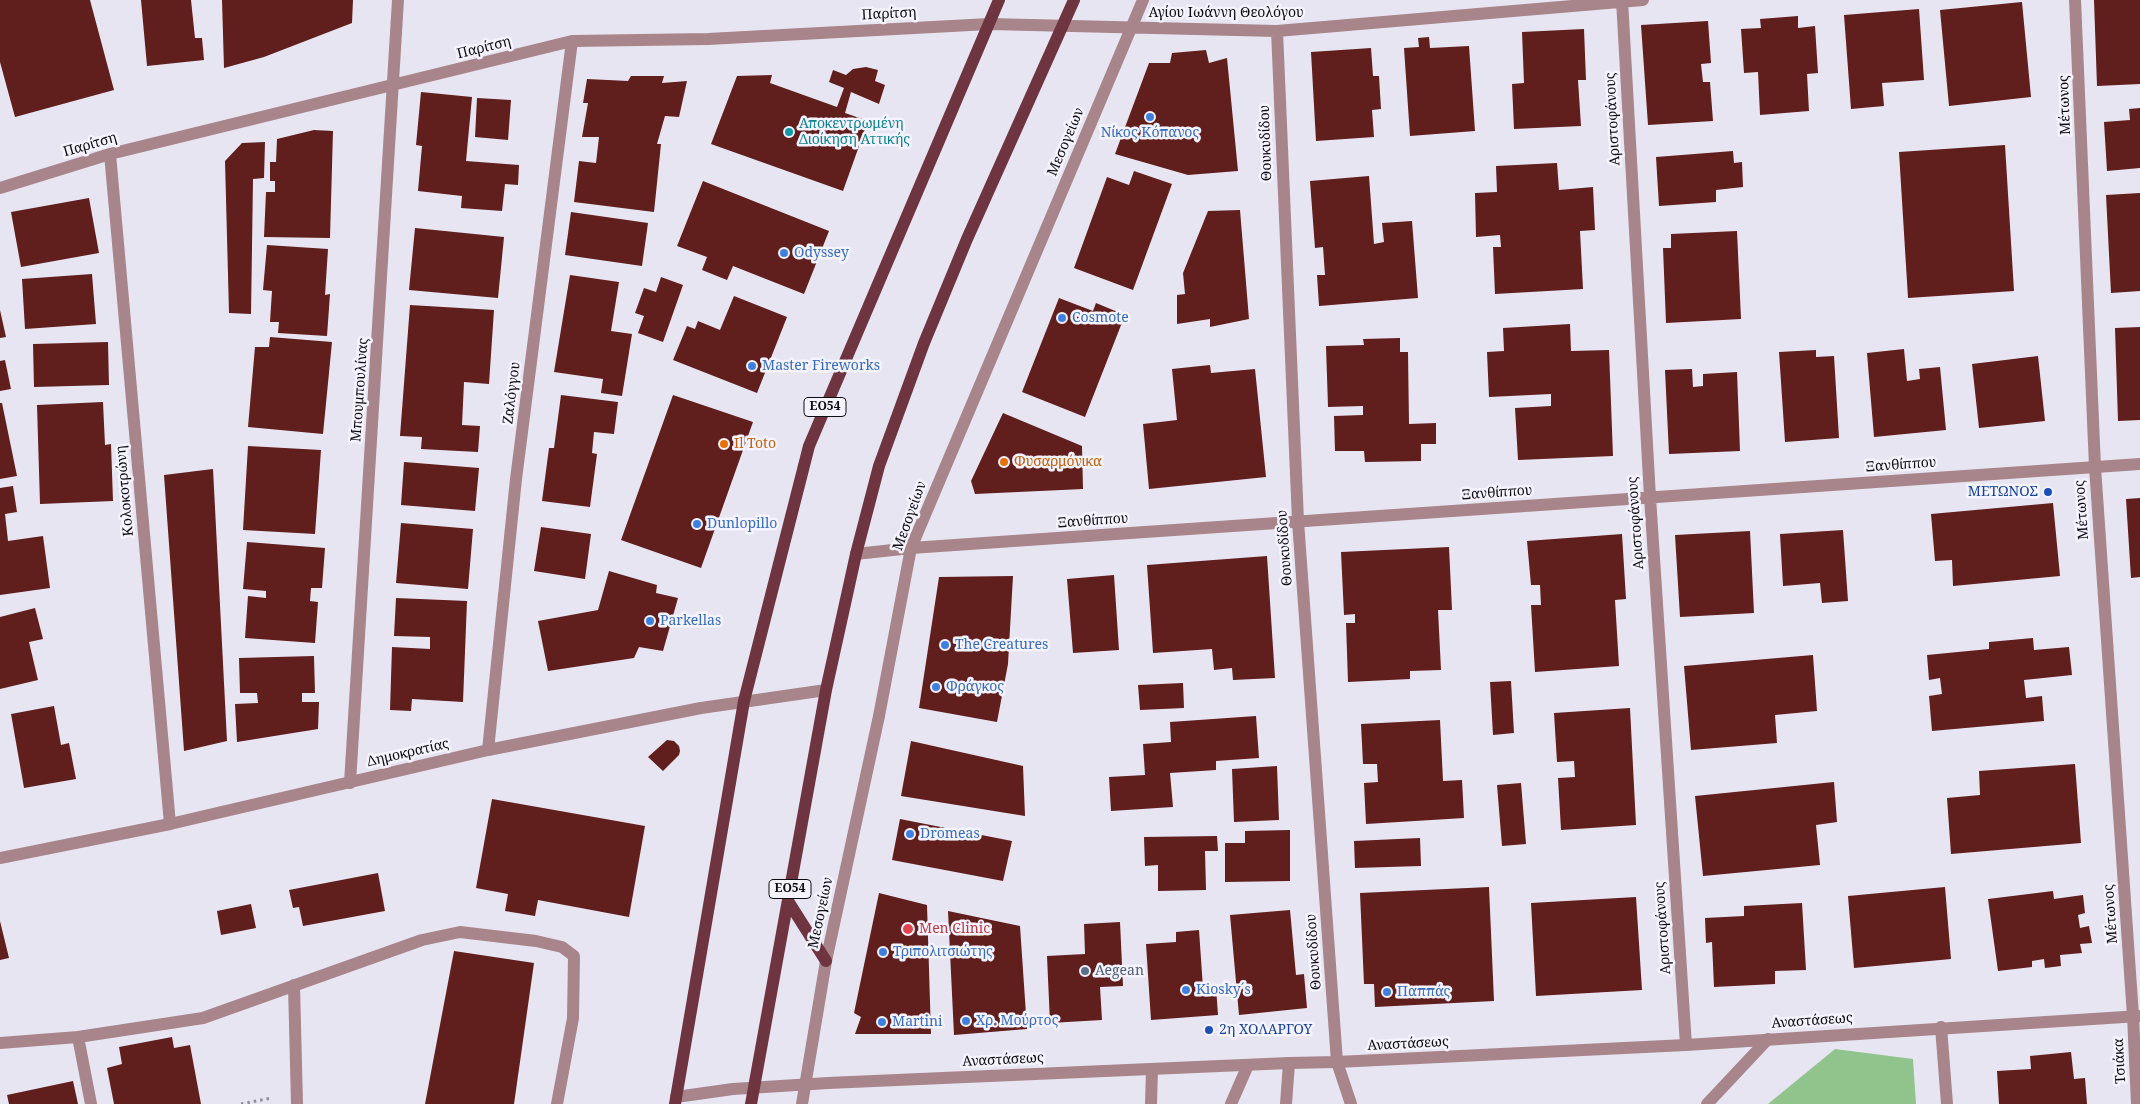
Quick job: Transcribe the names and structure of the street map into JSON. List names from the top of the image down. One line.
{"streets":{"main road":["ΕΟ54"],"street":["Αγίου Ιωάννη Θεολόγου","Παρίτση","Μέτωνος","Αριστοφάνους","Μεσογείων","Θουκυδίδου","Μπουμπουλίνας","Ζαλόγγου","Ξανθίππου","Κολοκοτρώνη","Δημοκρατίας","Αναστάσεως","Τσιάκα"]},"crossings":[["Αγίου Ιωάννη Θεολόγου","Παρίτση"],["Αγίου Ιωάννη Θεολόγου","Αριστοφάνους"],["Αγίου Ιωάννη Θεολόγου","Μεσογείων"],["Αγίου Ιωάννη Θεολόγου","Θουκυδίδου"],["Αγίου Ιωάννη Θεολόγου","ΕΟ54"],["Παρίτση","Μπουμπουλίνας"],["Παρίτση","Ζαλόγγου"],["Παρίτση","ΕΟ54"],["Παρίτση","Κολοκοτρώνη"],["Μέτωνος","Ξανθίππου"],["Μέτωνος","Αναστάσεως"],["Μέτωνος","Τσιάκα"],["Αριστοφάνους","Ξανθίππου"],["Αριστοφάνους","Αναστάσεως"],["Μεσογείων","Ξανθίππου"],["Μεσογείων","Αναστάσεως"],["Θουκυδίδου","Ξανθίππου"],["Θουκυδίδου","Αναστάσεως"],["Μπουμπουλίνας","Δημοκρατίας"],["Ζαλόγγου","Δημοκρατίας"],["ΕΟ54","Ξανθίππου"],["ΕΟ54","Δημοκρατίας"],["ΕΟ54","Αναστάσεως"],["Κολοκοτρώνη","Δημοκρατίας"],["Αναστάσεως","Τσιάκα"]],"places":["Νίκος Κόπανος","Αποκεντρωμένη Διοίκηση Αττικής","Odyssey","Cosmote","Master Fireworks","Il Toto","Φυσαρμόνικα","ΜΕΤΩΝΟΣ","Dunlopillo","Parkellas","The Creatures","Φράγκος","Dromeas","Men Clinic","Τριπολιτσιώτης","Aegean","Kiosky´s","Παππάς","Χρ. Μούρτος","Martini","2η ΧΟΛΑΡΓΟΥ"]}
